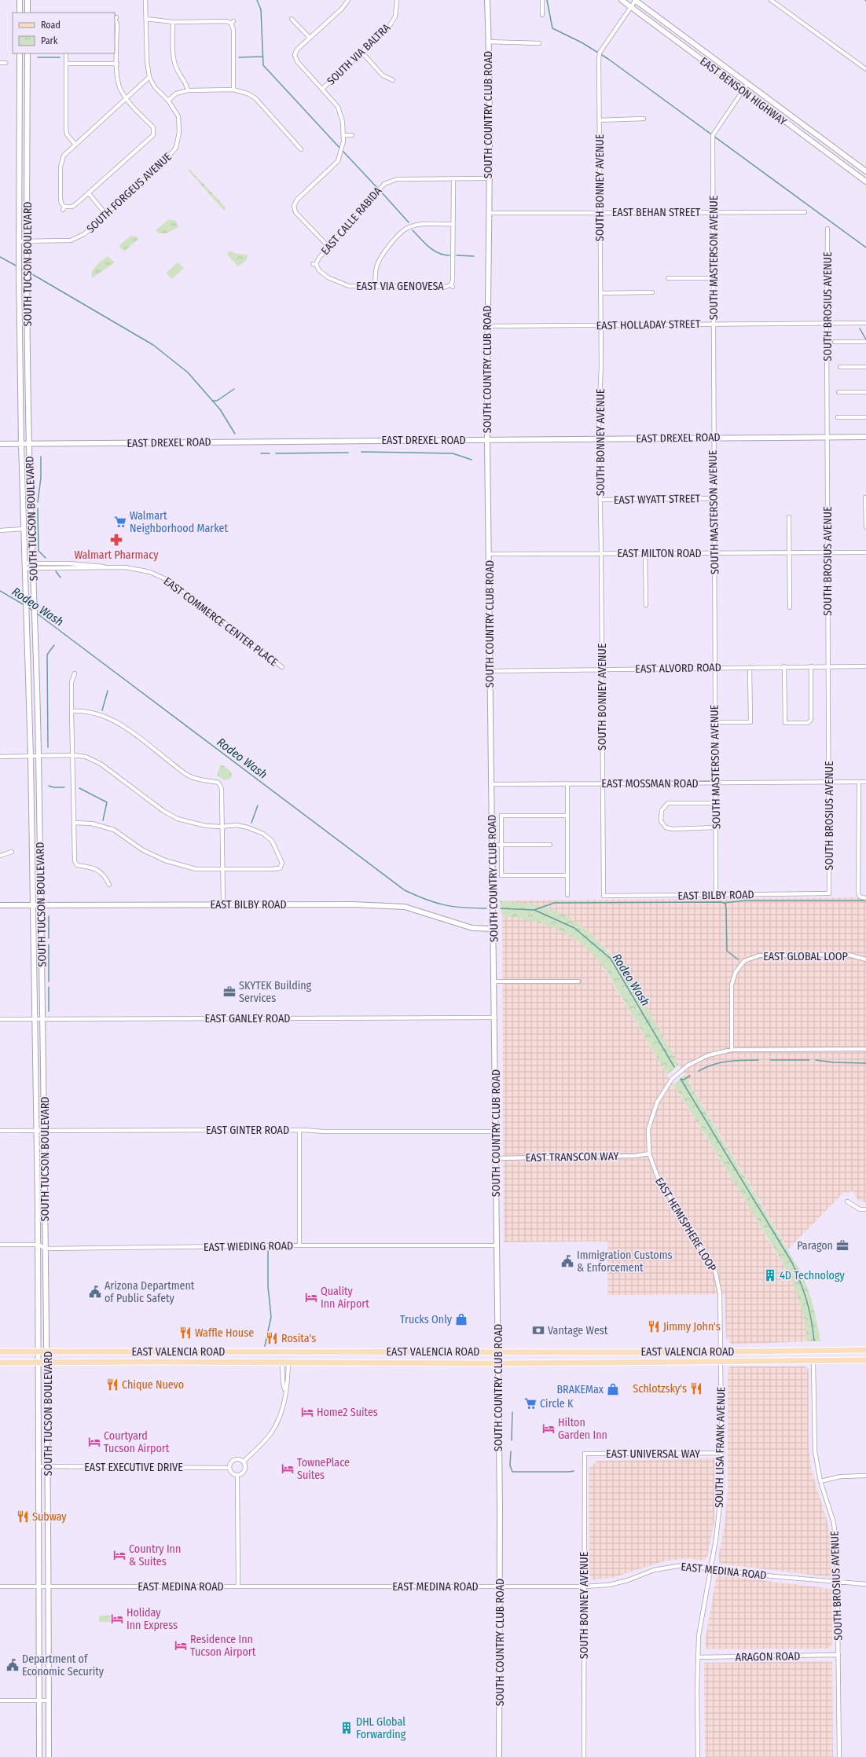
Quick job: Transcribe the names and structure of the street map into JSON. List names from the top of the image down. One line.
{"streets":{"main road":["EAST BENSON HIGHWAY","SOUTH COUNTRY CLUB ROAD","SOUTH TUCSON BOULEVARD","EAST DREXEL ROAD","EAST BILBY ROAD","EAST VALENCIA ROAD"],"street":["SOUTH VIA BALTRA","SOUTH BONNEY AVENUE","SOUTH FORGEUS AVENUE","EAST BEHAN STREET","EAST CALLE RABIDA","SOUTH MASTERSON AVENUE","EAST VIA GENOVESA","SOUTH BROSIUS AVENUE","EAST HOLLADAY STREET","EAST WYATT STREET","EAST MILTON ROAD","EAST COMMERCE CENTER PLACE","EAST ALVORD ROAD","EAST MOSSMAN ROAD","EAST GLOBAL LOOP","EAST GANLEY ROAD","EAST GINTER ROAD","EAST TRANSCON WAY","EAST HEMISPHERE LOOP","EAST WIEDING ROAD","SOUTH LISA FRANK AVENUE","EAST UNIVERSAL WAY","EAST EXECUTIVE DRIVE","EAST MEDINA ROAD","ARAGON ROAD"]},"crossings":[["EAST BENSON HIGHWAY","SOUTH BONNEY AVENUE"],["EAST BENSON HIGHWAY","SOUTH MASTERSON AVENUE"],["SOUTH COUNTRY CLUB ROAD","EAST BEHAN STREET"],["SOUTH COUNTRY CLUB ROAD","EAST CALLE RABIDA"],["SOUTH COUNTRY CLUB ROAD","EAST HOLLADAY STREET"],["SOUTH COUNTRY CLUB ROAD","EAST DREXEL ROAD"],["SOUTH COUNTRY CLUB ROAD","EAST MILTON ROAD"],["SOUTH COUNTRY CLUB ROAD","EAST ALVORD ROAD"],["SOUTH COUNTRY CLUB ROAD","EAST MOSSMAN ROAD"],["SOUTH COUNTRY CLUB ROAD","EAST BILBY ROAD"],["SOUTH COUNTRY CLUB ROAD","EAST GANLEY ROAD"],["SOUTH COUNTRY CLUB ROAD","EAST GINTER ROAD"],["SOUTH COUNTRY CLUB ROAD","EAST TRANSCON WAY"],["SOUTH COUNTRY CLUB ROAD","EAST WIEDING ROAD"],["SOUTH COUNTRY CLUB ROAD","EAST VALENCIA ROAD"],["SOUTH COUNTRY CLUB ROAD","EAST MEDINA ROAD"],["SOUTH BONNEY AVENUE","EAST BEHAN STREET"],["SOUTH BONNEY AVENUE","EAST HOLLADAY STREET"],["SOUTH BONNEY AVENUE","EAST DREXEL ROAD"],["SOUTH BONNEY AVENUE","EAST WYATT STREET"],["SOUTH BONNEY AVENUE","EAST MILTON ROAD"],["SOUTH BONNEY AVENUE","EAST ALVORD ROAD"],["SOUTH BONNEY AVENUE","EAST MOSSMAN ROAD"],["SOUTH BONNEY AVENUE","EAST BILBY ROAD"],["SOUTH BONNEY AVENUE","EAST UNIVERSAL WAY"],["SOUTH BONNEY AVENUE","EAST MEDINA ROAD"],["SOUTH FORGEUS AVENUE","SOUTH TUCSON BOULEVARD"],["EAST BEHAN STREET","SOUTH MASTERSON AVENUE"],["EAST CALLE RABIDA","EAST VIA GENOVESA"],["SOUTH MASTERSON AVENUE","EAST HOLLADAY STREET"],["SOUTH MASTERSON AVENUE","EAST DREXEL ROAD"],["SOUTH MASTERSON AVENUE","EAST WYATT STREET"],["SOUTH MASTERSON AVENUE","EAST MILTON ROAD"],["SOUTH MASTERSON AVENUE","EAST ALVORD ROAD"],["SOUTH MASTERSON AVENUE","EAST MOSSMAN ROAD"],["SOUTH MASTERSON AVENUE","EAST BILBY ROAD"],["SOUTH TUCSON BOULEVARD","EAST DREXEL ROAD"],["SOUTH TUCSON BOULEVARD","EAST COMMERCE CENTER PLACE"],["SOUTH TUCSON BOULEVARD","EAST BILBY ROAD"],["SOUTH TUCSON BOULEVARD","EAST GANLEY ROAD"],["SOUTH TUCSON BOULEVARD","EAST GINTER ROAD"],["SOUTH TUCSON BOULEVARD","EAST WIEDING ROAD"],["SOUTH TUCSON BOULEVARD","EAST VALENCIA ROAD"],["SOUTH TUCSON BOULEVARD","EAST EXECUTIVE DRIVE"],["SOUTH TUCSON BOULEVARD","EAST MEDINA ROAD"],["SOUTH BROSIUS AVENUE","EAST HOLLADAY STREET"],["SOUTH BROSIUS AVENUE","EAST DREXEL ROAD"],["SOUTH BROSIUS AVENUE","EAST MILTON ROAD"],["SOUTH BROSIUS AVENUE","EAST ALVORD ROAD"],["SOUTH BROSIUS AVENUE","EAST MOSSMAN ROAD"],["SOUTH BROSIUS AVENUE","EAST BILBY ROAD"],["SOUTH BROSIUS AVENUE","EAST VALENCIA ROAD"],["SOUTH BROSIUS AVENUE","EAST MEDINA ROAD"],["SOUTH BROSIUS AVENUE","ARAGON ROAD"],["EAST GLOBAL LOOP","EAST HEMISPHERE LOOP"],["EAST TRANSCON WAY","EAST HEMISPHERE LOOP"],["EAST HEMISPHERE LOOP","EAST VALENCIA ROAD"],["EAST VALENCIA ROAD","SOUTH LISA FRANK AVENUE"],["SOUTH LISA FRANK AVENUE","EAST UNIVERSAL WAY"],["SOUTH LISA FRANK AVENUE","EAST MEDINA ROAD"],["SOUTH LISA FRANK AVENUE","ARAGON ROAD"]],"water":["Rodeo Wash"],"places":{"supermarket":["Walmart Neighborhood Market","Circle K"],"pharmacy":["Walmart Pharmacy"],"office":["SKYTEK Building Services","Paragon"],"public building":["Immigration Customs & Enforcement","Arizona Department of Public Safety","Department of Economic Security"],"building":["4D Technology","DHL Global Forwarding"],"hotel":["Quality Inn Airport","Home2 Suites","Hilton Garden Inn","Courtyard Tucson Airport","TownePlace Suites","Country Inn & Suites","Holiday Inn Express","Residence Inn Tucson Airport"],"shop":["Trucks Only","BRAKEMax"],"restaurant":["Jimmy John's","Waffle House","Rosita's","Chique Nuevo","Schlotzsky's","Subway"],"bank":["Vantage West"]},"legend":["Road","Park"]}
